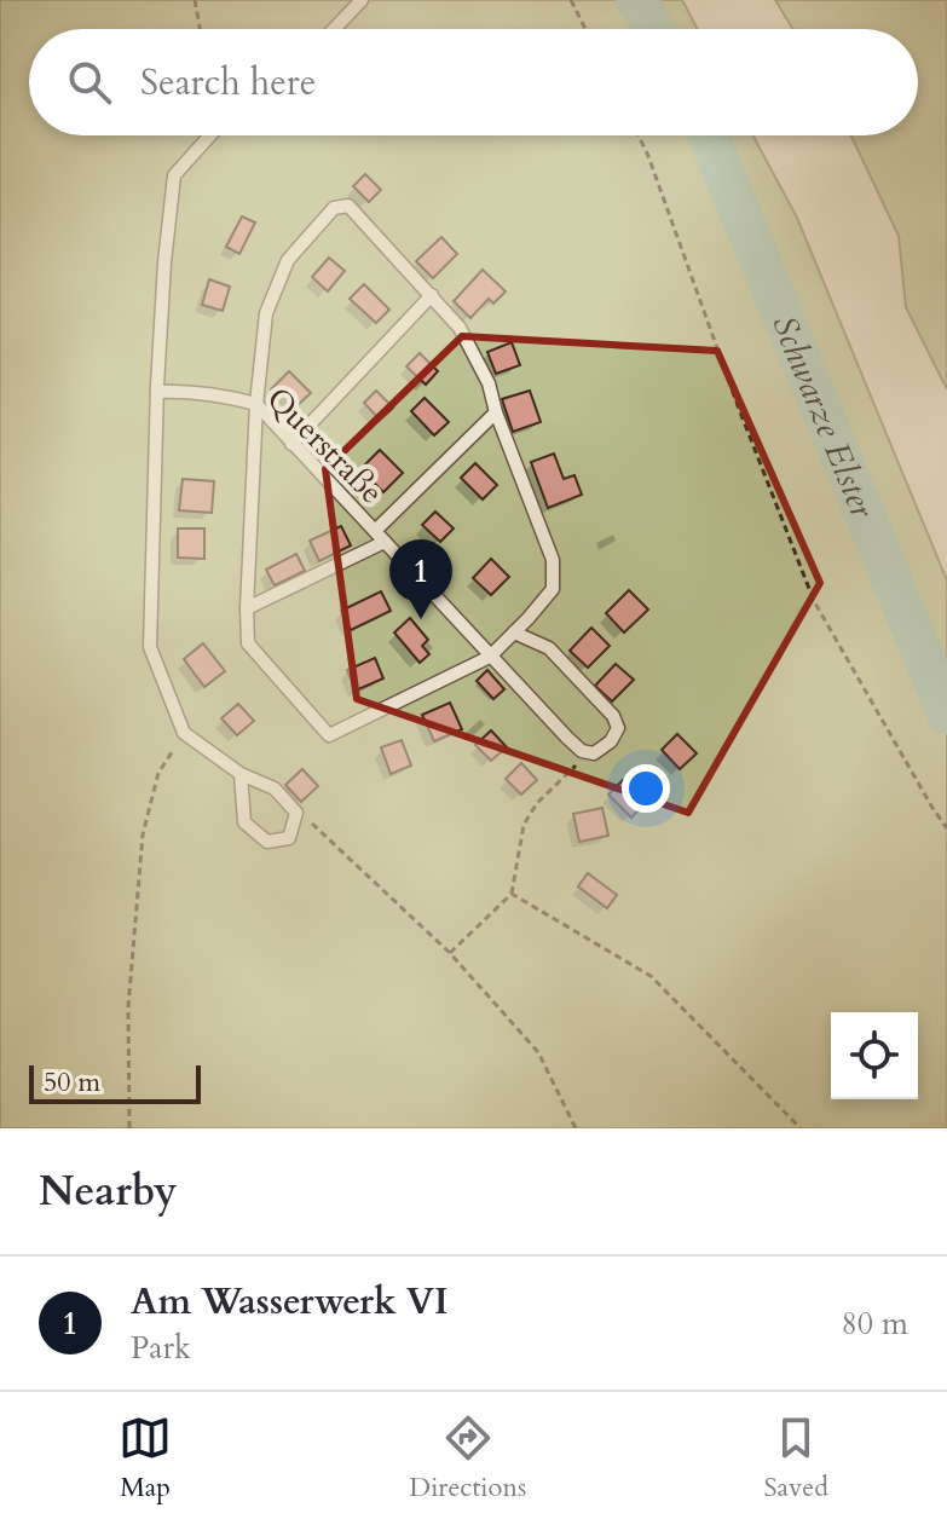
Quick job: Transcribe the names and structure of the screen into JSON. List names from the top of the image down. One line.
{"streets":{"lane":["Querstraße"]},"water":["Schwarze Elster"],"scale_bar":"50 m","page":{"search":"Search here","pins":"1","scale":"50 m","heading":"Nearby","list":[{"mark":"1","name":"Am Wasserwerk VI","note":"Park","value":"80 m"}],"nav":["Map","Directions","Saved"]}}
